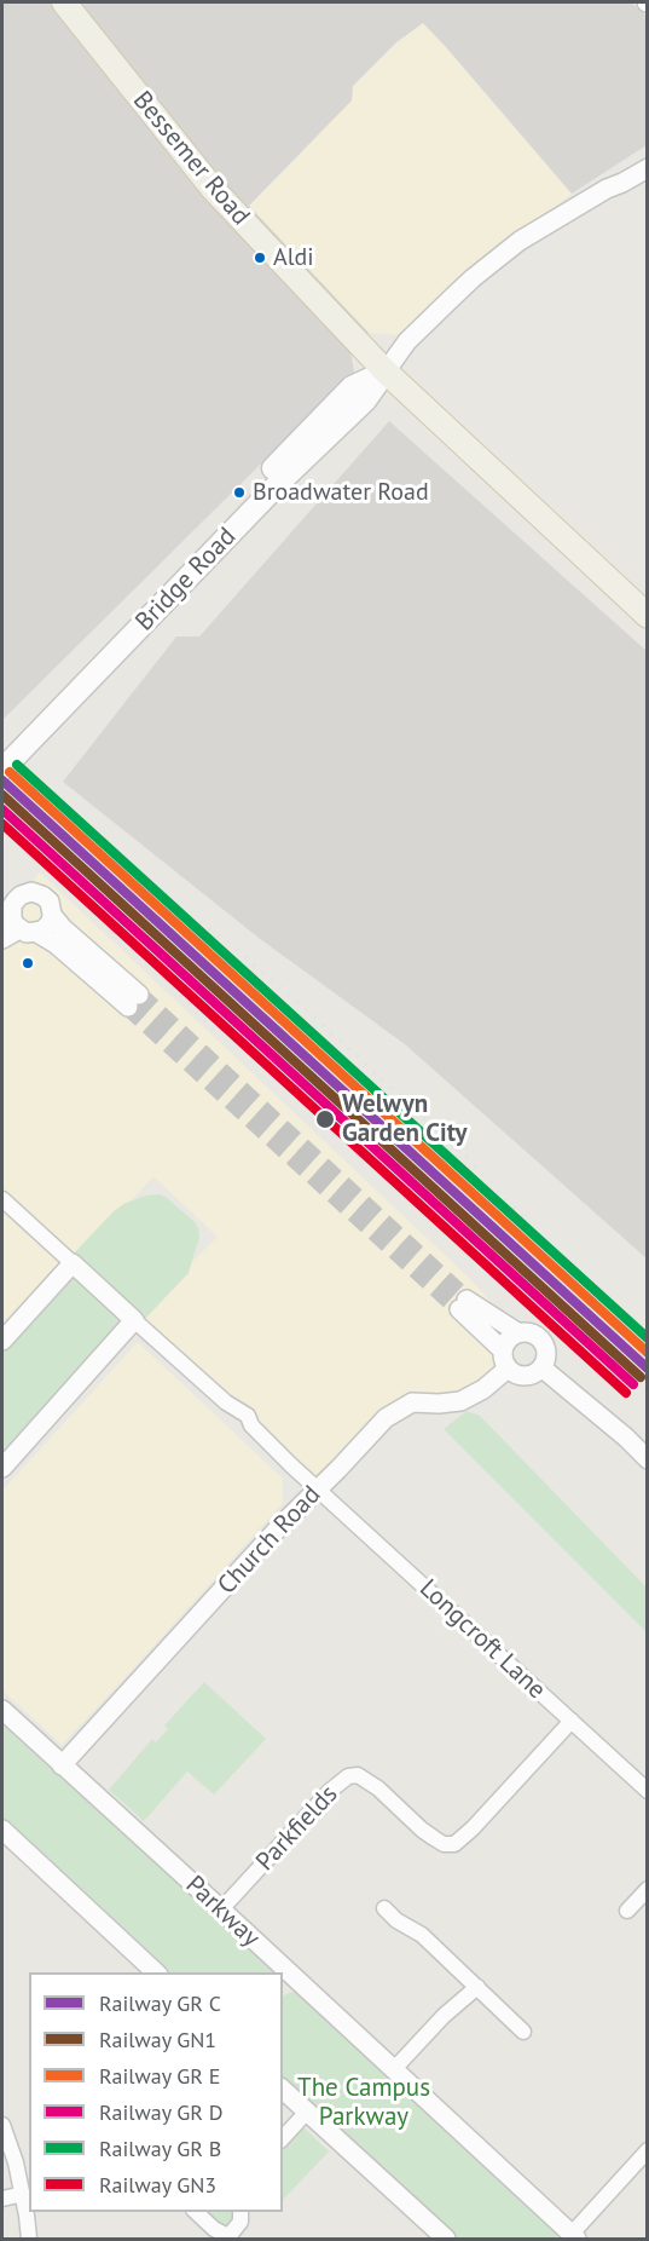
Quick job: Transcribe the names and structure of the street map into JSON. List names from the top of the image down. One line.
{"streets":{"main road":["Bessemer Road","Bridge Road"],"street":["Church Road","Longcroft Lane","Parkfields","Parkway"]},"crossings":[["Bessemer Road","Bridge Road"],["Church Road","Longcroft Lane"],["Church Road","Parkway"],["Longcroft Lane","Parkfields"],["Parkfields","Parkway"]],"parks":["The Campus Parkway"],"places":["Aldi","Broadwater Road","Welwyn Garden City"],"lines":["rail line GN1","rail line GN3"],"legend":["Railway GR C","Railway GN1","Railway GR E","Railway GR D","Railway GR B","Railway GN3"]}
